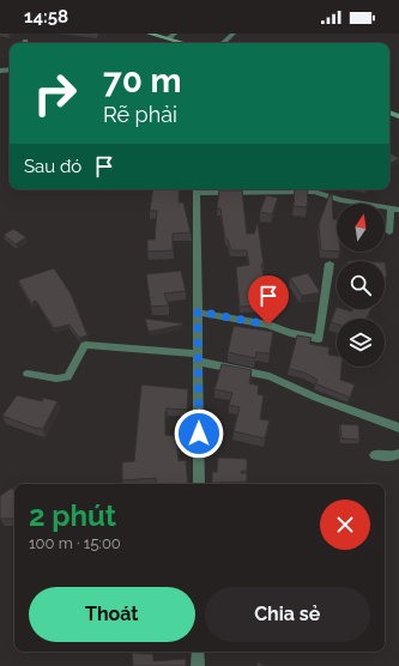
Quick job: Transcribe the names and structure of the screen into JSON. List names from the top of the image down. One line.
{"north":"top","page":{"status":"14:58","turn":["70 m","Rẽ phải"],"then":"Sau đó","heading":["2 phút","100 m · 15:00"],"buttons":["Thoát","Chia sẻ"]}}
